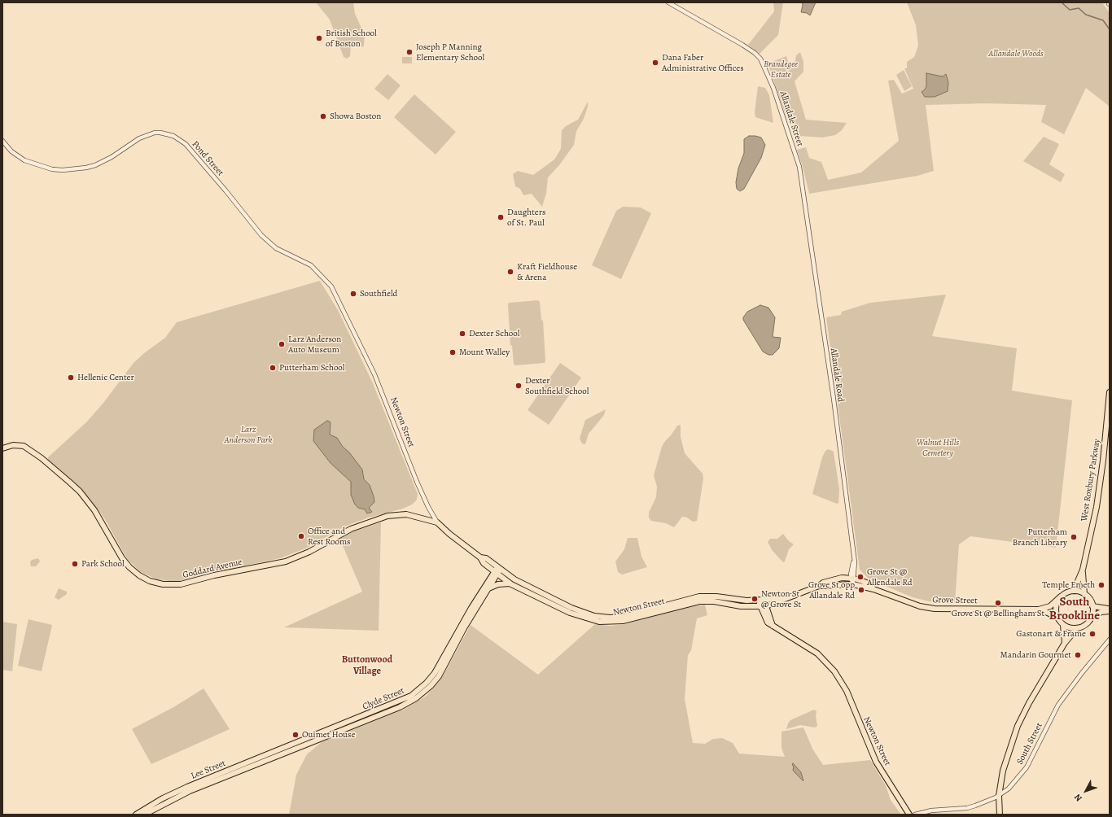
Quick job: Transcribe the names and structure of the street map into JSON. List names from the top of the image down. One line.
{"streets":{"main road":["Newton Street","West Roxbury Parkway","Goddard Avenue","Grove Street","Clyde Street","Lee Street"],"street":["Allandale Street","Pond Street","Allandale Road","South Street"]},"crossings":[["Allandale Street","Allandale Road"],["Pond Street","Newton Street"],["Allandale Road","Grove Street"],["Newton Street","Goddard Avenue"],["Newton Street","Grove Street"],["Newton Street","Clyde Street"],["West Roxbury Parkway","Grove Street"],["Clyde Street","Lee Street"]],"districts":["South Brookline","Buttonwood Village"],"parks":["Allandale Woods","Brandegee Estate","Larz Anderson Park","Walnut Hills Cemetery"],"places":["British School of Boston","Joseph P Manning Elementary School","Dana Faber Administrative Offices","Showa Boston","Daughters of St. Paul","Kraft Fieldhouse & Arena","Southfield","Dexter School","Larz Anderson Auto Museum","Mount Walley","Putterham School","Hellenic Center","Dexter Southfield School","Office and Rest Rooms","Putterham Branch Library","Park School","Grove St @ Allendale Rd","Temple Emeth","Grove St opp Allandale Rd","Newton St @ Grove St","Grove St @ Bellingham St","Gastonart & Frame","Mandarin Gourmet","Ouimet House"],"north":"bottom left"}
